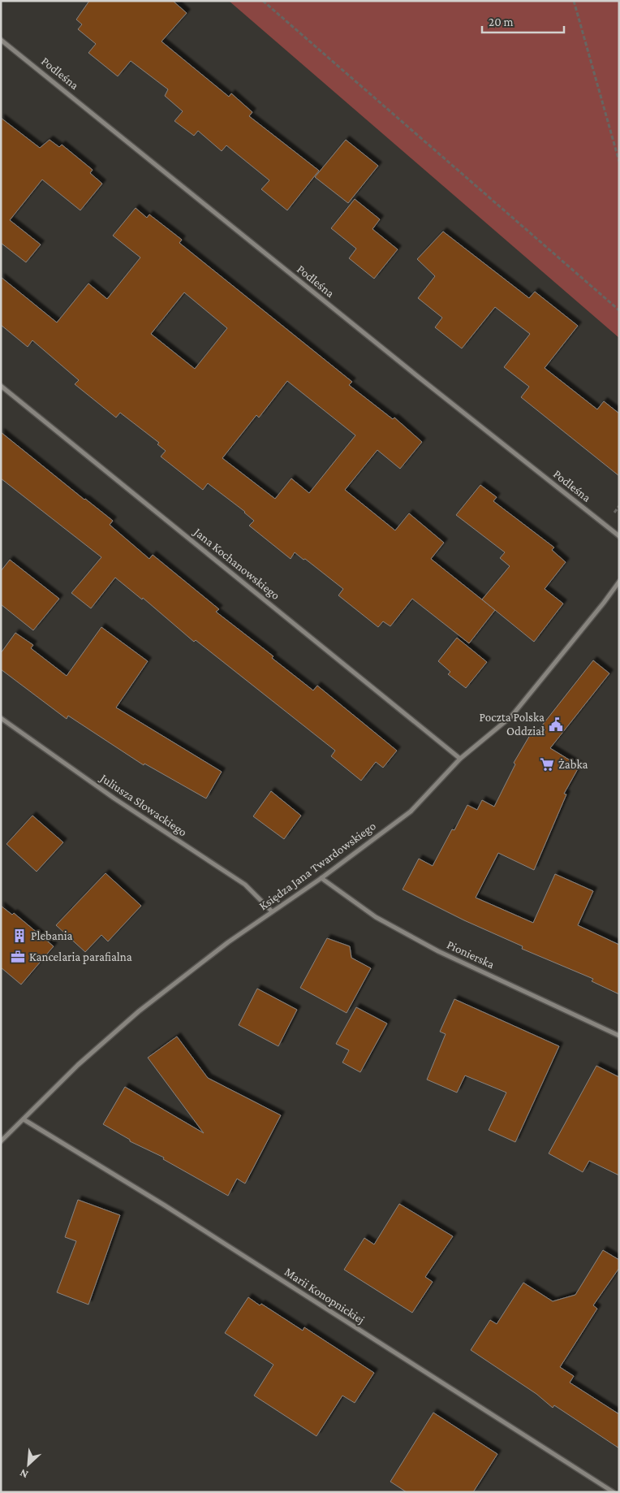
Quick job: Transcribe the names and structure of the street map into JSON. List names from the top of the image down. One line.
{"streets":{"street":["Podleśna","Jana Kochanowskiego","Juliusza Słowackiego","Księdza Jana Twardowskiego","Pionierska","Marii Konopnickiej"]},"crossings":[["Jana Kochanowskiego","Księdza Jana Twardowskiego"],["Juliusza Słowackiego","Księdza Jana Twardowskiego"],["Księdza Jana Twardowskiego","Pionierska"],["Księdza Jana Twardowskiego","Marii Konopnickiej"]],"places":{"public building":["Poczta Polska Oddział"],"supermarket":["Żabka"],"building":["Plebania"],"office":["Kancelaria parafialna"]},"scale_bar":"20 m","north":"bottom left"}
